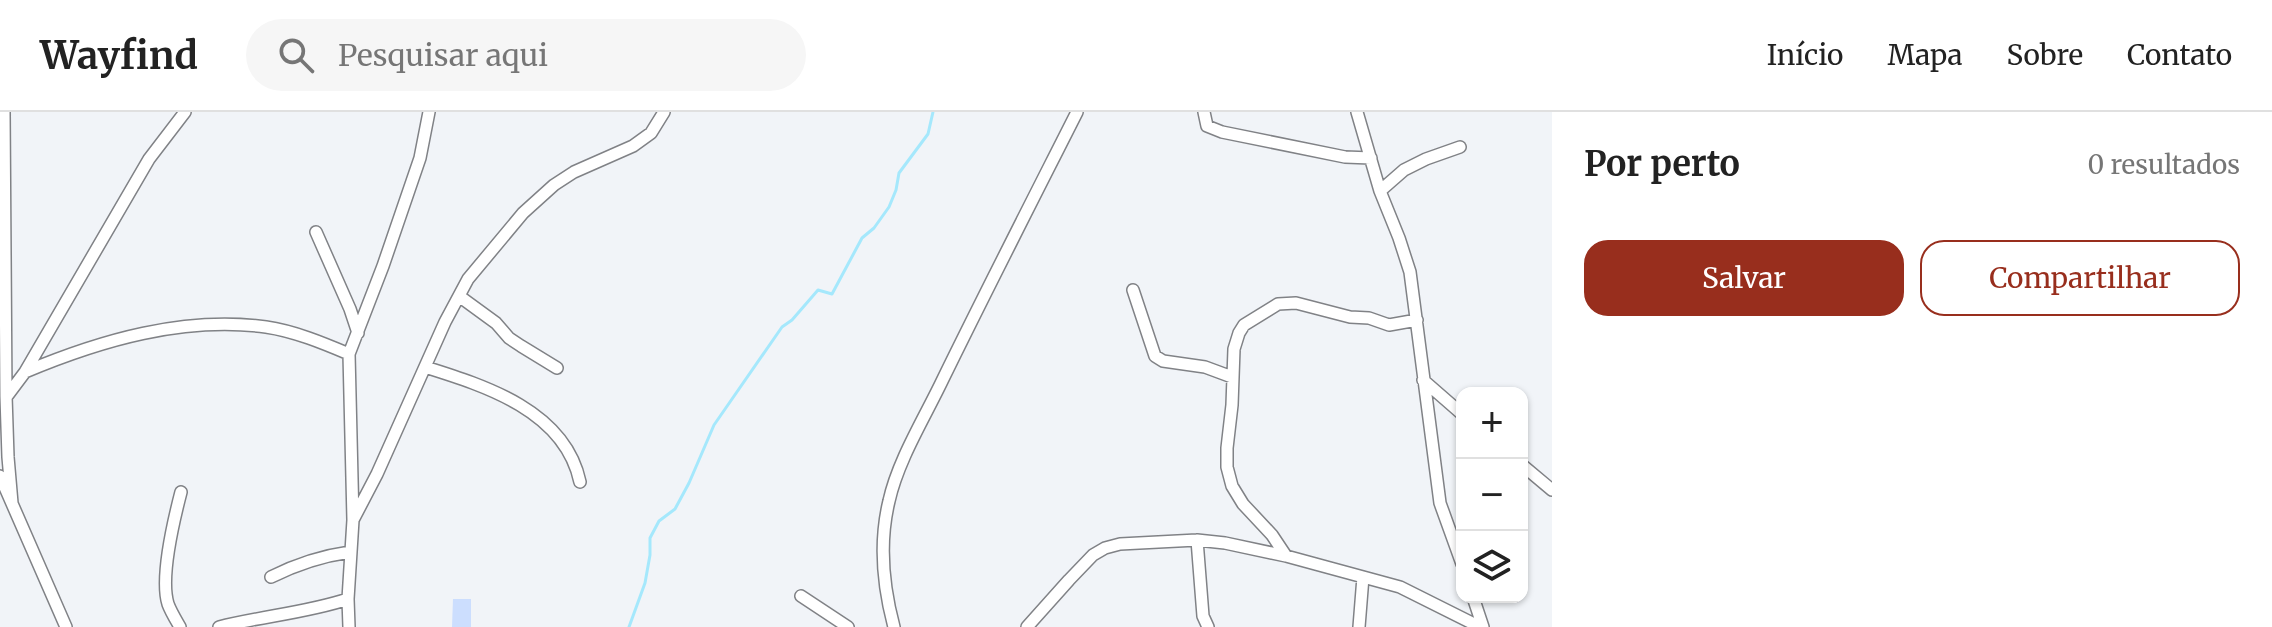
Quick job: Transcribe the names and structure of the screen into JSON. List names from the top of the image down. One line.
{"page":{"header":"Wayfind","search":"Pesquisar aqui","nav":["Início","Mapa","Sobre","Contato"],"heading":["Por perto","0 resultados"],"buttons":["Salvar","Compartilhar"],"map_buttons":["+","−"]}}
